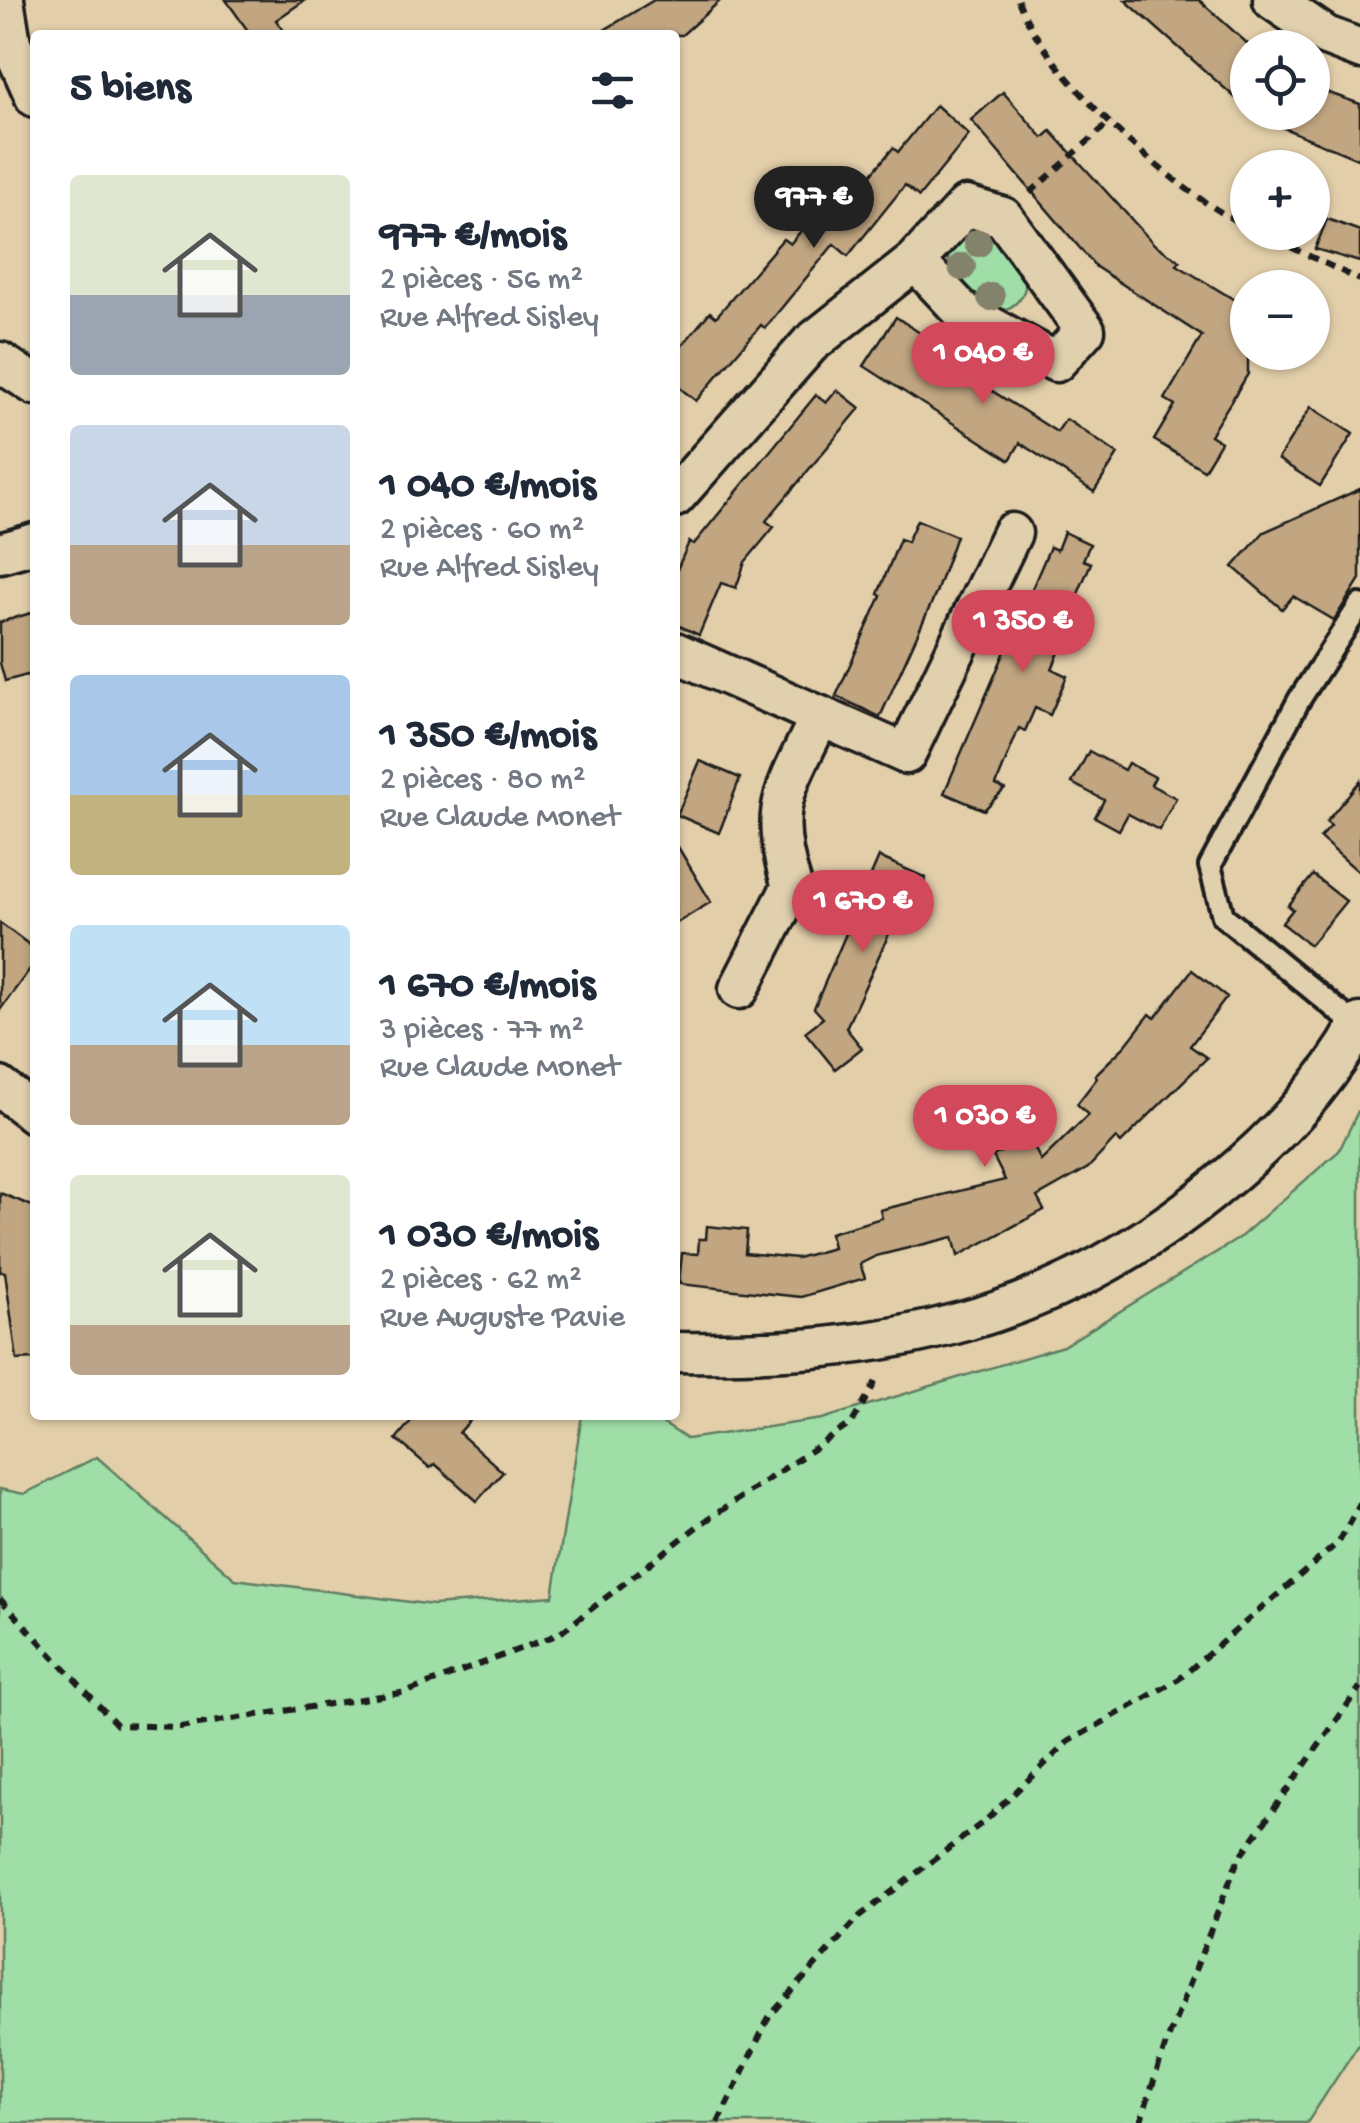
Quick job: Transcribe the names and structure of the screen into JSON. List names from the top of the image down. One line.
{"page":{"map_buttons":["+","−"],"heading":"5 biens","list":[{"name":"977 €/mois","note":"2 pièces · 56 m² · Rue Alfred Sisley"},{"name":"1 040 €/mois","note":"2 pièces · 60 m² · Rue Alfred Sisley"},{"name":"1 350 €/mois","note":"2 pièces · 80 m² · Rue Claude Monet"},{"name":"1 670 €/mois","note":"3 pièces · 77 m² · Rue Claude Monet"},{"name":"1 030 €/mois","note":"2 pièces · 62 m² · Rue Auguste Pavie"}],"price":["977 €","1 040 €","1 350 €","1 670 €","1 030 €"]}}
